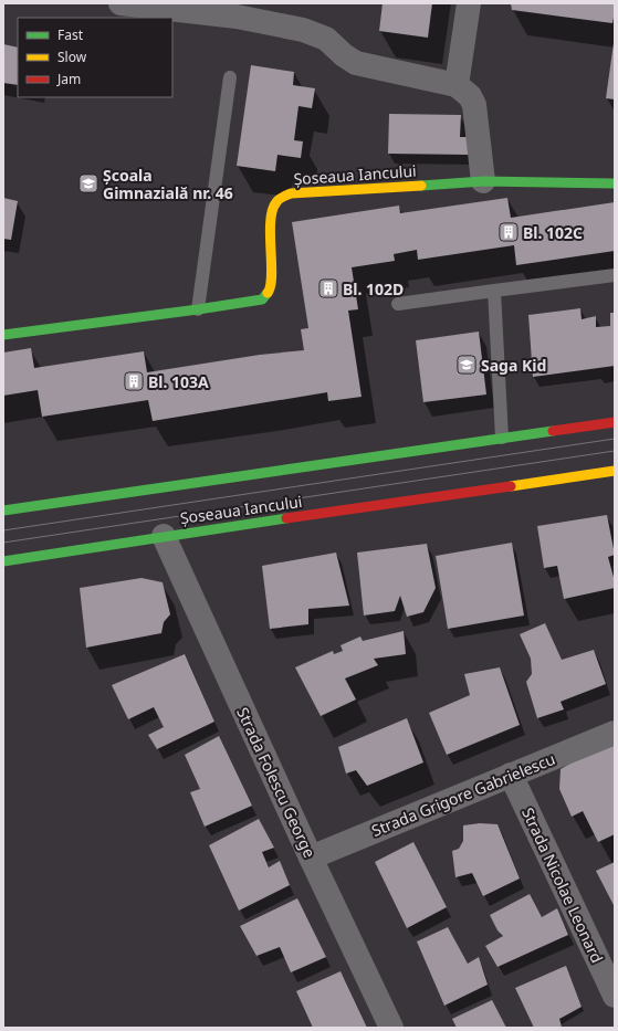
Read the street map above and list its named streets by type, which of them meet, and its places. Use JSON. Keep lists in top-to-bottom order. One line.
{"streets":{"main road":["Șoseaua Iancului"],"street":["Strada Folescu George","Strada Grigore Gabrielescu","Strada Nicolae Leonard"]},"crossings":[["Șoseaua Iancului","Strada Folescu George"],["Strada Folescu George","Strada Grigore Gabrielescu"],["Strada Grigore Gabrielescu","Strada Nicolae Leonard"]],"places":{"school or university":["Școala Gimnazială nr. 46","Saga Kid"],"building":["Bl. 102C","Bl. 102D","Bl. 103A"]},"legend":["Fast","Slow","Jam"]}
